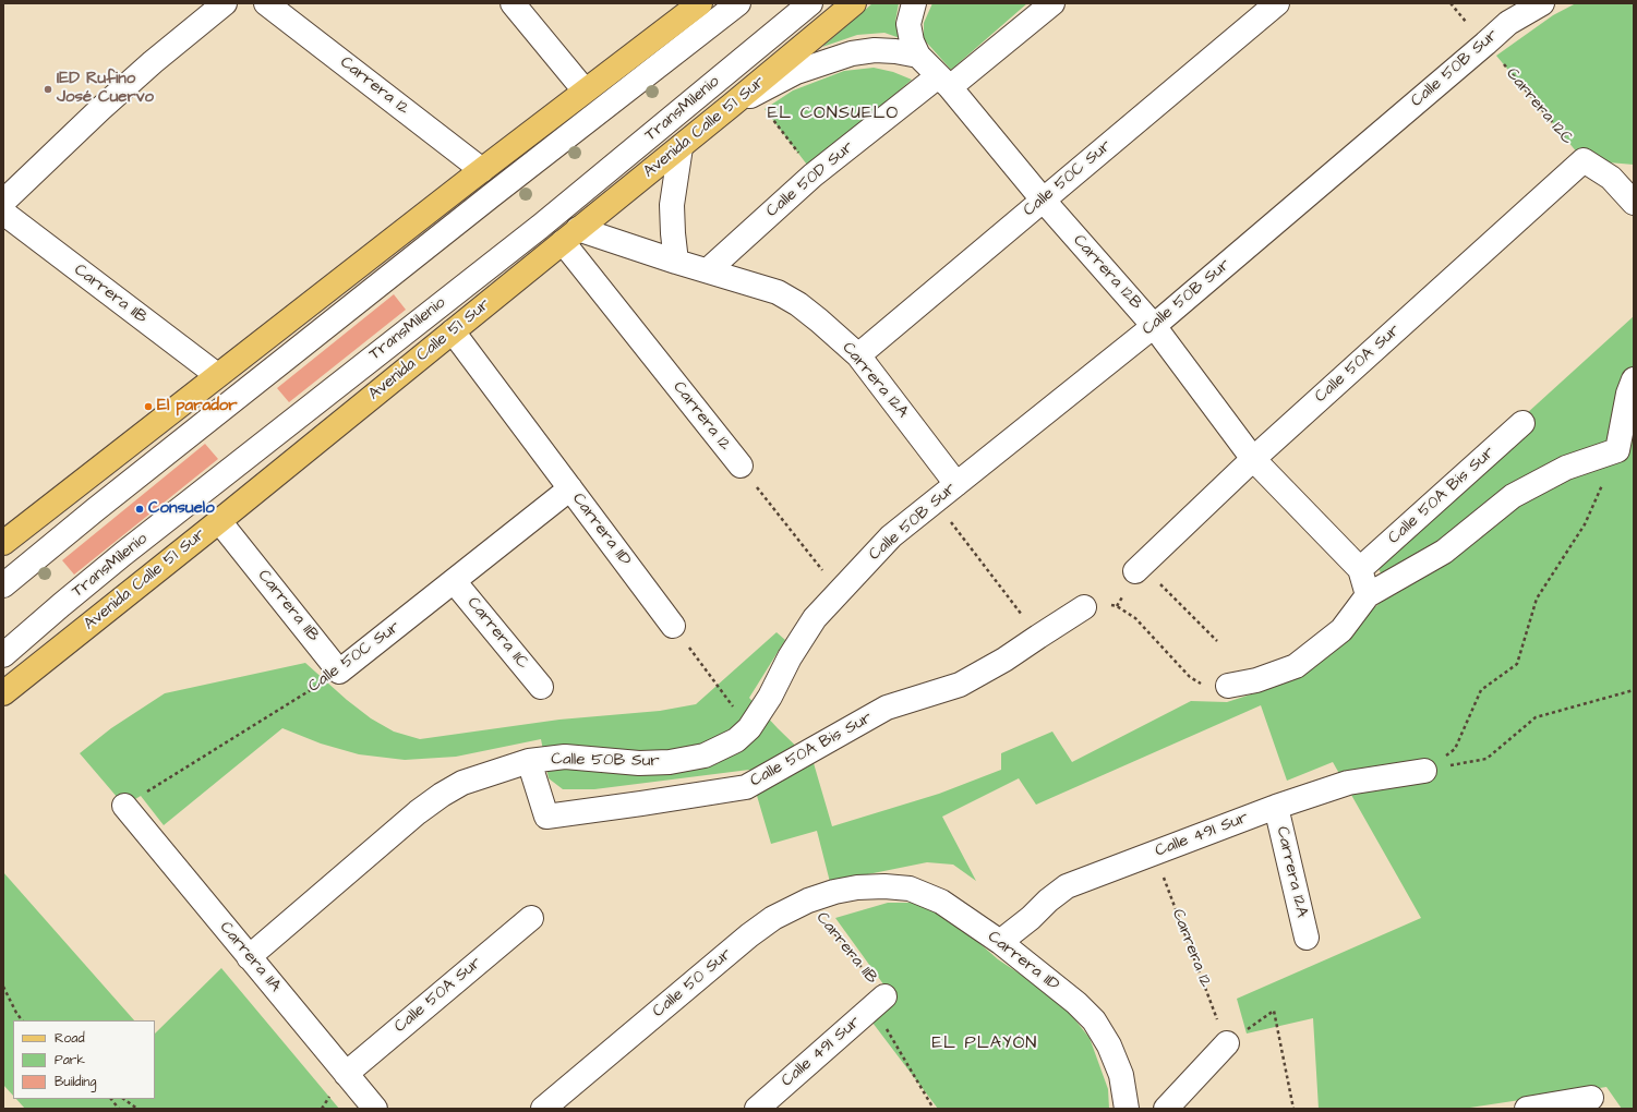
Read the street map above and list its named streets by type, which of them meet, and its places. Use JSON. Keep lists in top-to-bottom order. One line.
{"streets":{"main road":["Avenida Calle 51 Sur"],"street":["Calle 50B Sur","Carrera 12","Carrera 12C","TransMilenio","Calle 50C Sur","Calle 50D Sur","Carrera 12B","Carrera 11B","Calle 50A Sur","Carrera 12A","Calle 50A Bis Sur","Carrera 11D","Carrera 11C","Calle 49I Sur","Carrera 11A","Calle 50 Sur"]},"crossings":[["Calle 50B Sur","Carrera 12"],["Calle 50B Sur","Carrera 12C"],["Calle 50B Sur","Carrera 12B"],["Calle 50B Sur","Carrera 12A"],["Calle 50B Sur","Calle 50A Bis Sur"],["Calle 50B Sur","Carrera 11A"],["Carrera 12","Avenida Calle 51 Sur"],["Carrera 12","Carrera 12A"],["Carrera 12","Calle 49I Sur"],["Carrera 12C","Calle 50A Sur"],["Avenida Calle 51 Sur","Carrera 11B"],["Avenida Calle 51 Sur","Carrera 12A"],["Avenida Calle 51 Sur","Carrera 11D"],["Calle 50C Sur","Carrera 12B"],["Calle 50C Sur","Carrera 11B"],["Calle 50C Sur","Carrera 12A"],["Calle 50C Sur","Carrera 11D"],["Calle 50C Sur","Carrera 11C"],["Calle 50C Sur","Carrera 11A"],["Calle 50D Sur","Carrera 12B"],["Calle 50D Sur","Carrera 12A"],["Carrera 12B","Calle 50A Sur"],["Carrera 12B","Calle 50A Bis Sur"],["Carrera 11B","Calle 49I Sur"],["Carrera 11B","Calle 50 Sur"],["Calle 50A Sur","Carrera 11A"],["Carrera 12A","Calle 49I Sur"],["Carrera 11D","Calle 49I Sur"],["Carrera 11D","Calle 50 Sur"]],"districts":["EL CONSUELO","EL PLAYÓN"],"places":["IED Rufino José Cuervo","El parador","Consuelo"],"legend":["Road","Park","Building"]}
